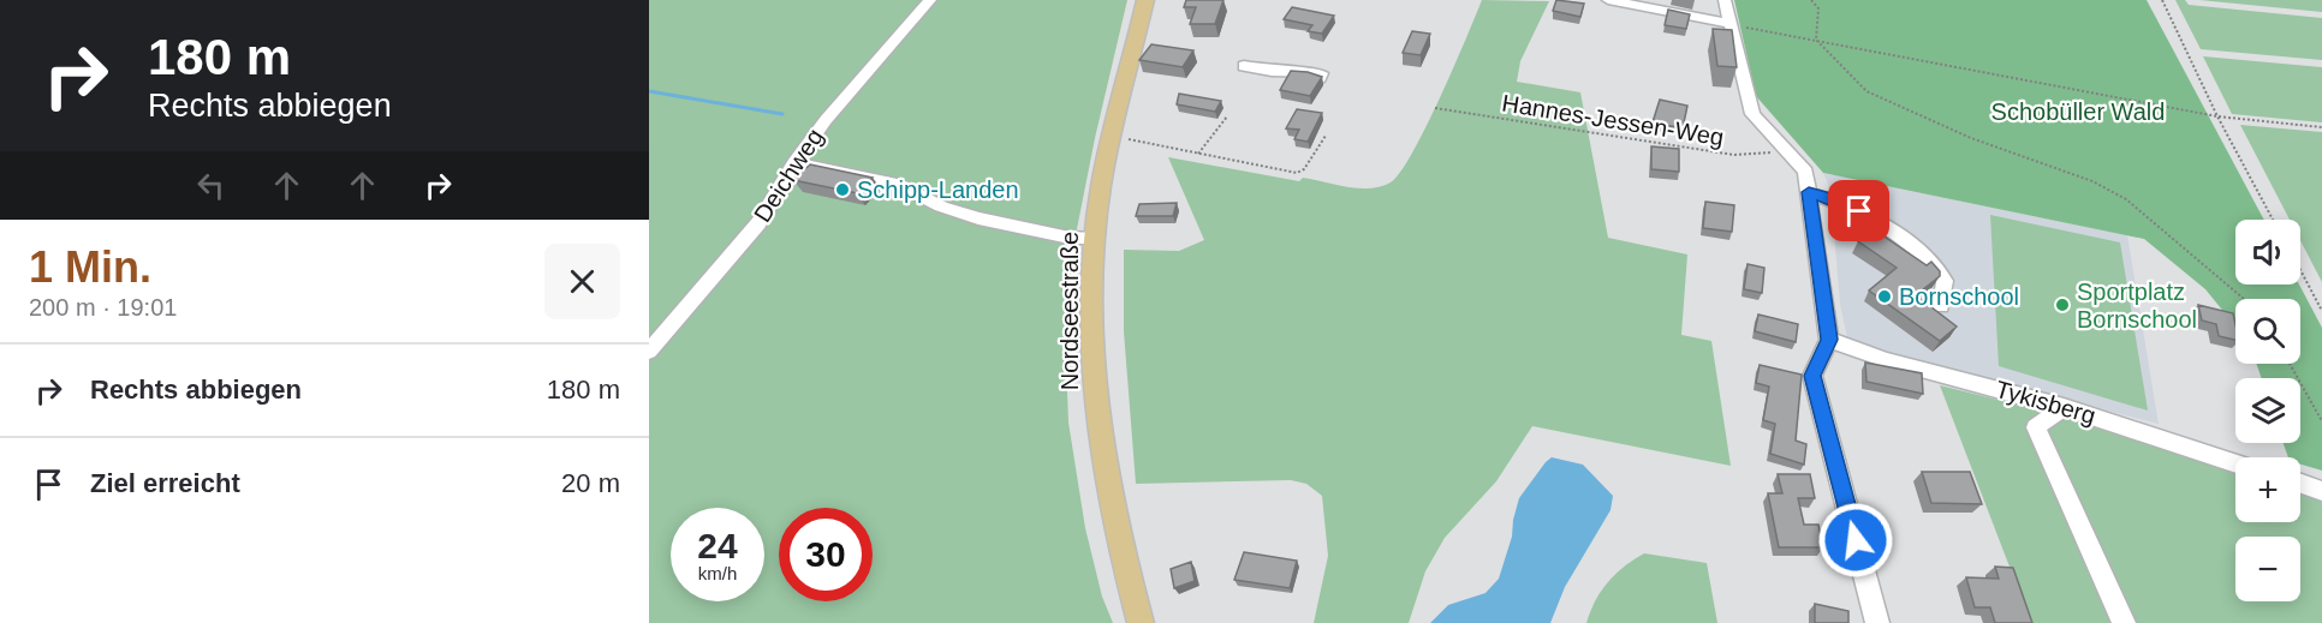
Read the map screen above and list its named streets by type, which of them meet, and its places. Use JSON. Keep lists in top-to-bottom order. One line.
{"streets":{"main road":["Nordseestraße"],"street":["Deichweg","Tykisberg"],"path":["Hannes-Jessen-Weg"]},"parks":["Schobüller Wald"],"places":["Schipp-Landen","Bornschool","Sportplatz Bornschool"],"page":{"turn":["180 m","Rechts abbiegen"],"heading":["1 Min.","200 m · 19:01"],"map_buttons":["+","−"],"list":[{"name":"Rechts abbiegen","value":"180 m"},{"name":"Ziel erreicht","value":"20 m"}],"speed":"24 km/h","limit":"30"}}
